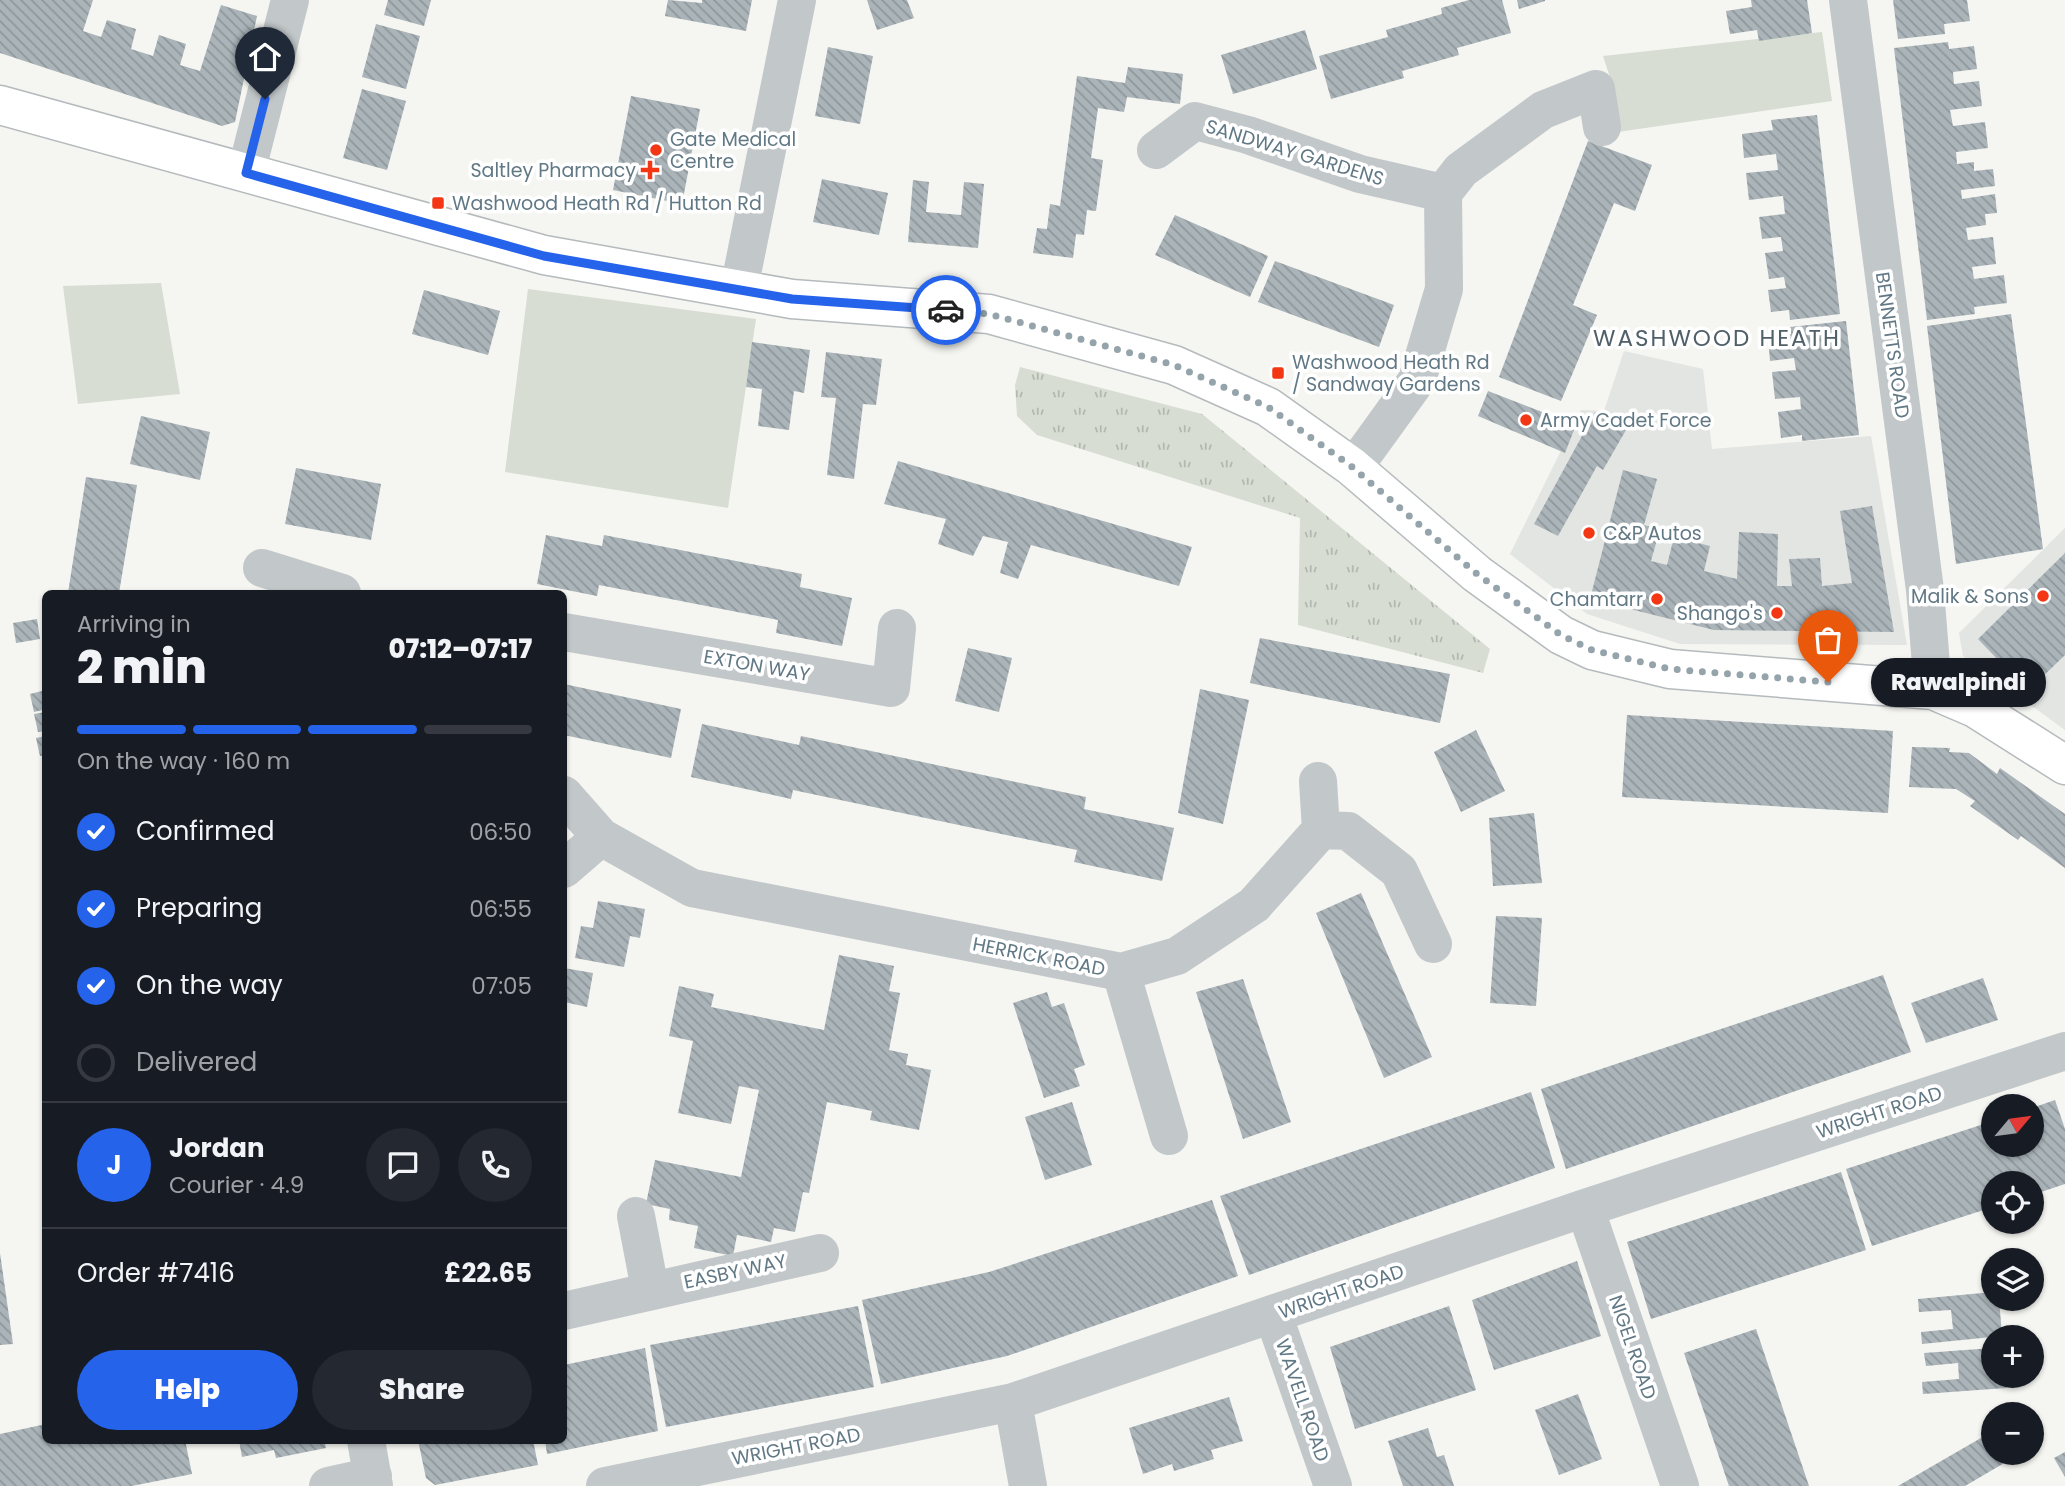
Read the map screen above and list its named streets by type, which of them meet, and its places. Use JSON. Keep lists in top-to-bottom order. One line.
{"streets":{"street":["SANDWAY GARDENS","BENNETTS ROAD","EXTON WAY","HERRICK ROAD","WRIGHT ROAD","EASBY WAY","NIGEL ROAD","WAVELL ROAD"]},"crossings":[["WRIGHT ROAD","NIGEL ROAD"],["WRIGHT ROAD","WAVELL ROAD"]],"districts":["WASHWOOD HEATH"],"places":{"other":["Gate Medical Centre","Army Cadet Force","C&P Autos","Malik & Sons","Chamtarr","Shango's","Rawalpindi"],"health":["Saltley Pharmacy"],"transit":["Washwood Heath Rd / Hutton Rd","Washwood Heath Rd / Sandway Gardens"]},"north":"top right","page":{"heading":["2 min","Arriving in","07:12–07:17"],"panel":["Jordan","Courier · 4.9","Order #7416","£22.65"],"bubble":"Rawalpindi","bar":"On the way · 160 m","list":[["Confirmed","06:50"],["Preparing","06:55"],["On the way","07:05"],"Delivered"],"map_buttons":["+","−"],"round":"J","buttons":["Help","Share"]}}
